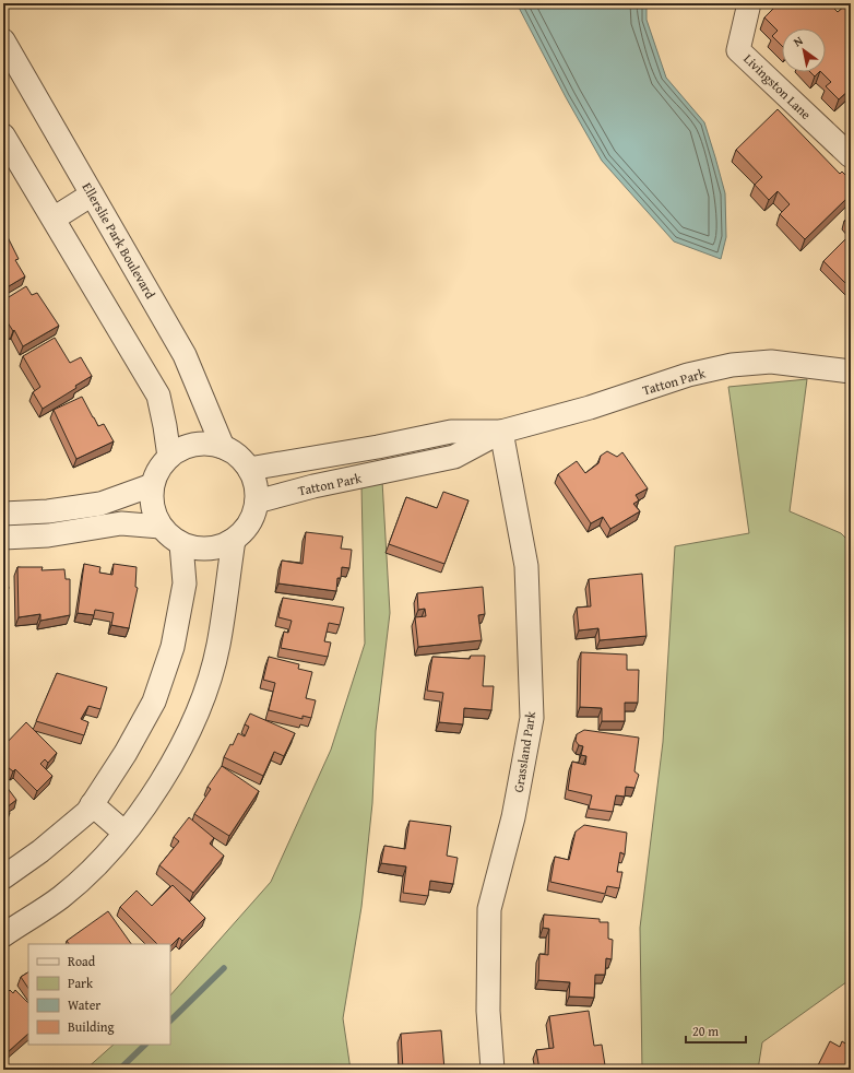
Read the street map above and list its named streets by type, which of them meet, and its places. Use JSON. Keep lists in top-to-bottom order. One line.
{"streets":{"street":["Livingston Lane","Ellerslie Park Boulevard","Tatton Park","Grassland Park"]},"crossings":[["Ellerslie Park Boulevard","Tatton Park"],["Tatton Park","Grassland Park"]],"legend":["Road","Park","Water","Building"],"scale_bar":"20 m","north":"top left"}
